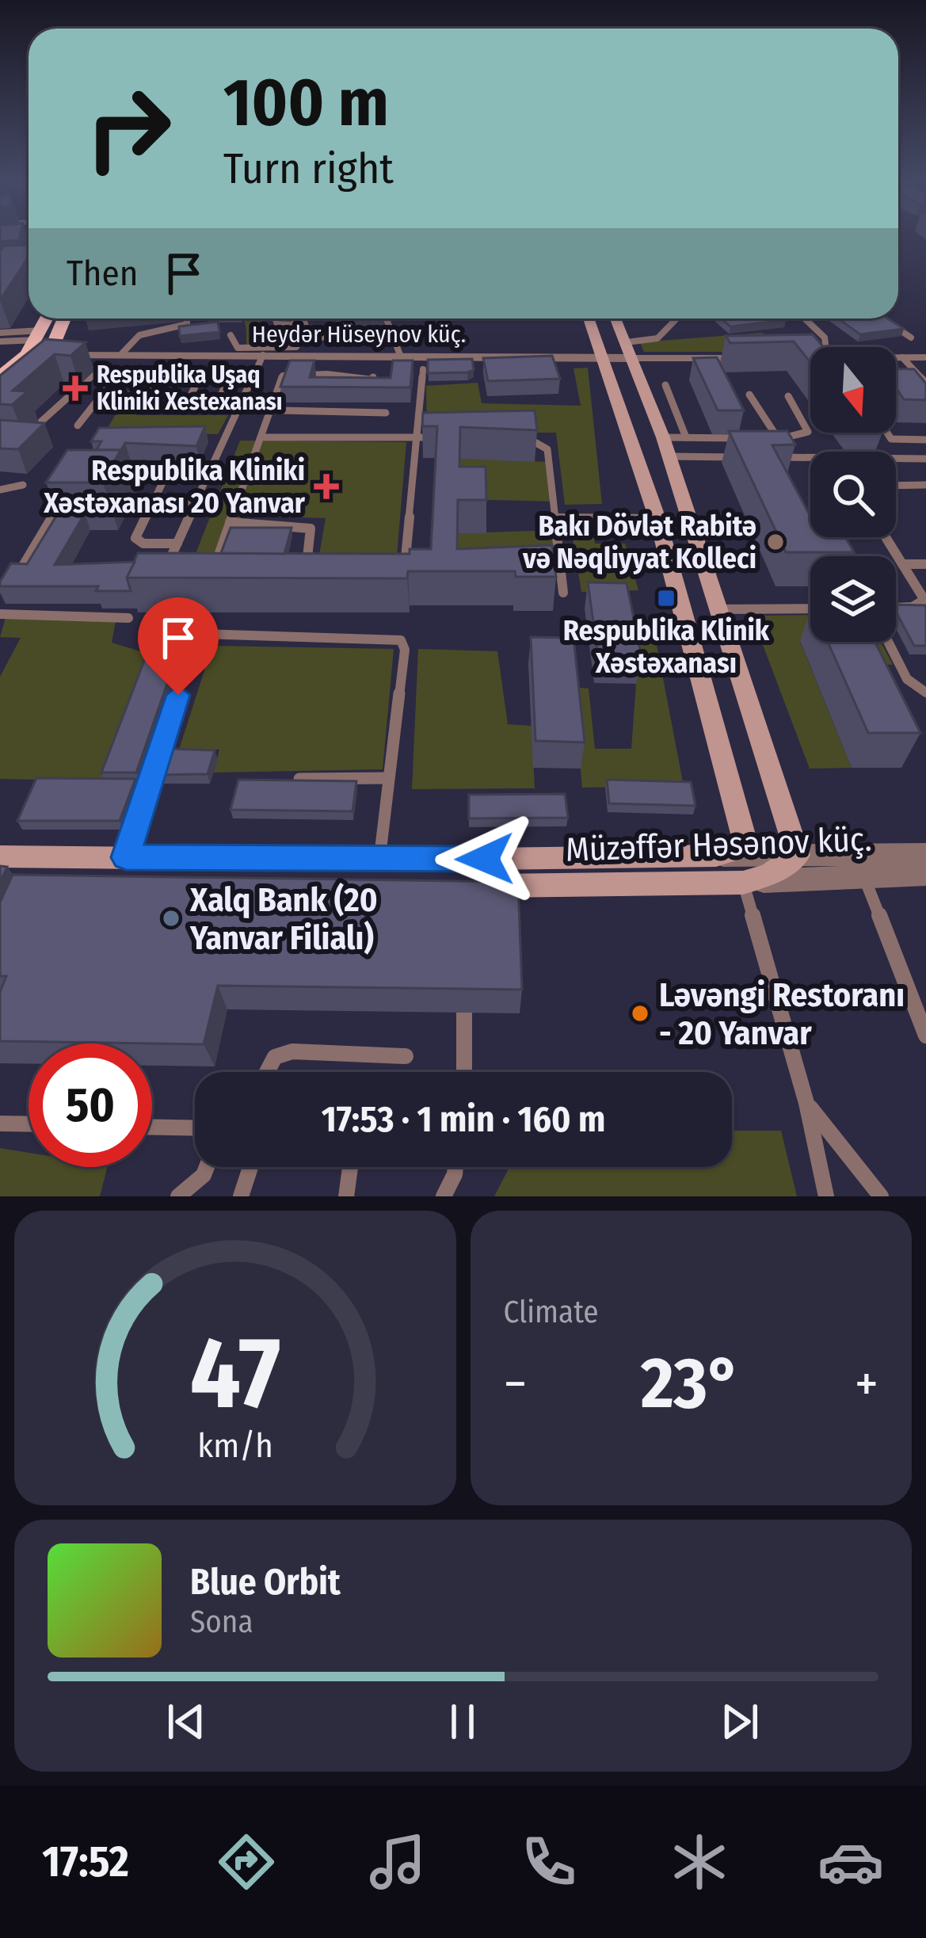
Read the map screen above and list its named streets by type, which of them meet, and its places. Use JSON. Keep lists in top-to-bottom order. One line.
{"streets":{"main road":["Müzəffər Həsənov küç."],"street":["Heydər Hüseynov küç."]},"places":{"health":["Respublika Uşaq Kliniki Xestexanası","Respublika Kliniki Xəstəxanası 20 Yanvar"],"other":["Bakı Dövlət Rabitə və Nəqliyyat Kolleci","Xalq Bank (20 Yanvar Filialı)","Ləvəngi Restoranı - 20 Yanvar"],"transit":["Respublika Klinik Xəstəxanası"]},"north":"bottom","page":{"turn":["100 m","Turn right"],"then":"Then","limit":"50","trip":"17:53 · 1 min · 160 m","tile":"Climate","heat":["−","23°","+"],"song":["Blue Orbit","Sona"],"tabs":"17:52","gauge":["47","km/h"]}}
